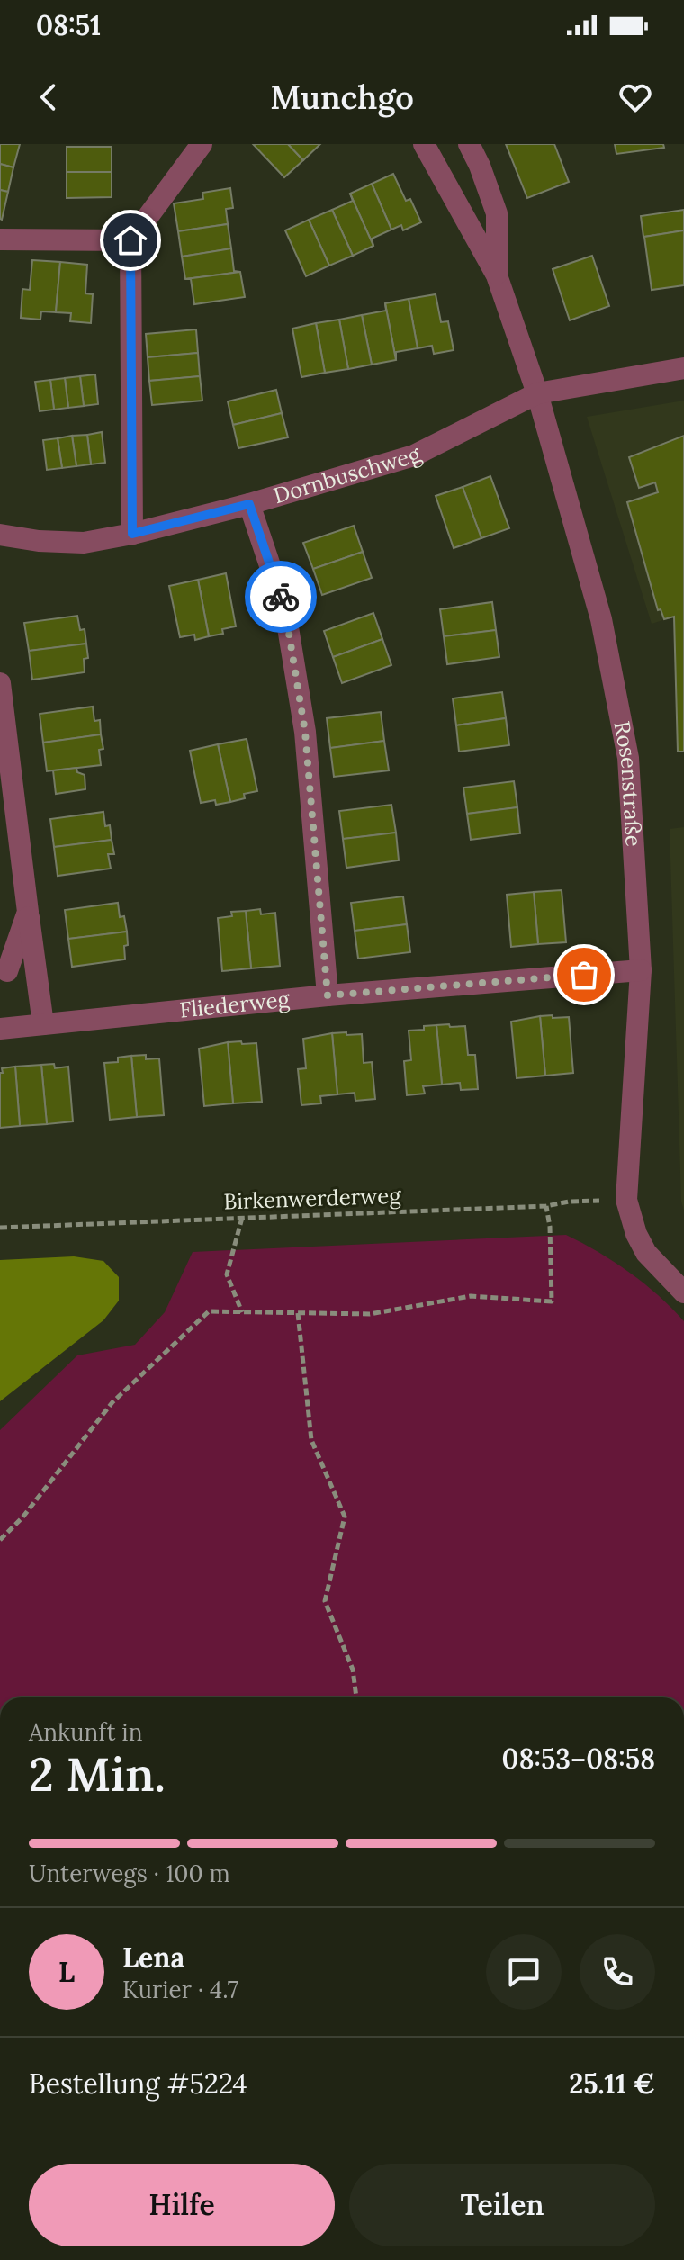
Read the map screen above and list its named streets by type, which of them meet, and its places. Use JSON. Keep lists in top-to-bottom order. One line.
{"streets":{"street":["Dornbuschweg","Rosenstraße","Fliederweg"],"path":["Birkenwerderweg"]},"crossings":[["Dornbuschweg","Rosenstraße"],["Rosenstraße","Fliederweg"],["Rosenstraße","Birkenwerderweg"]],"page":{"status":"08:51","header":"Munchgo","heading":["2 Min.","Ankunft in","08:53–08:58"],"panel":["Lena","Kurier · 4.7","Bestellung #5224","25.11 €"],"bar":"Unterwegs · 100 m","round":"L","buttons":["Hilfe","Teilen"]}}
